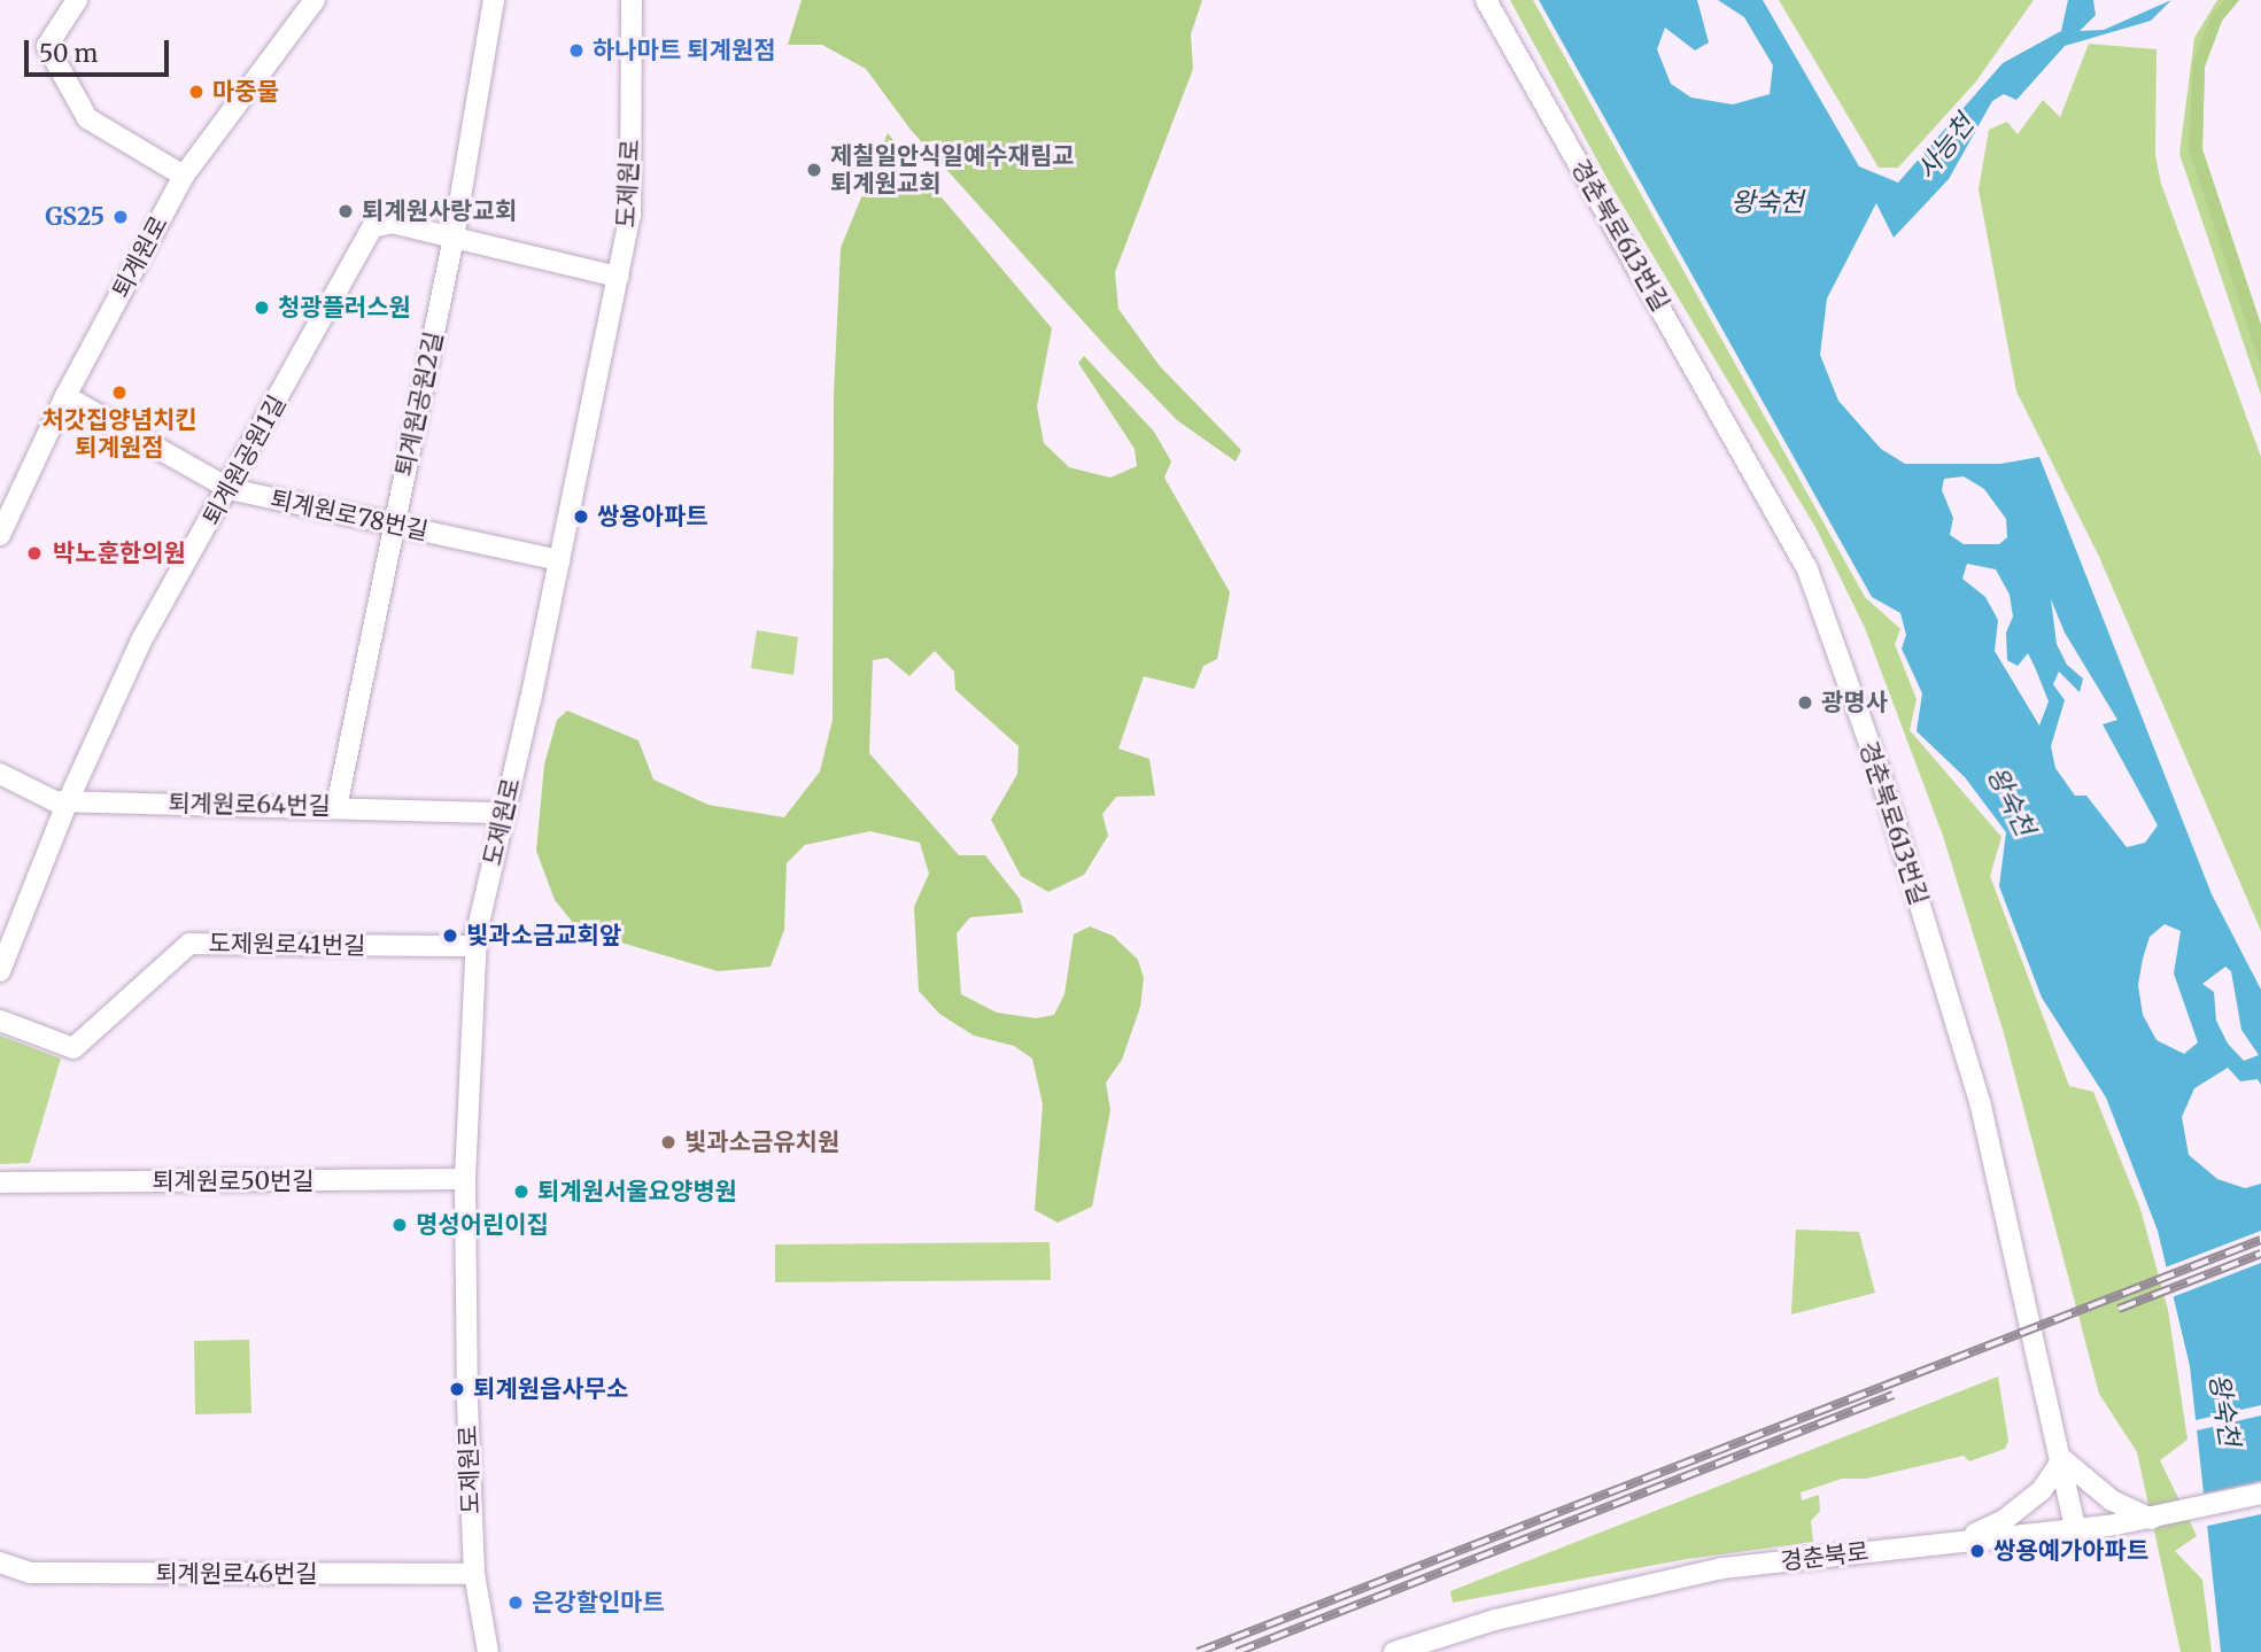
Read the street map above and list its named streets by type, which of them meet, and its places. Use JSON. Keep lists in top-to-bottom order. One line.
{"streets":{"street":["도제원로","경춘북로613번길","퇴계원로","퇴계원공원2길","퇴계원공원1길","퇴계원로78번길","퇴계원로64번길","도제원로41번길","퇴계원로50번길","경춘북로","퇴계원로46번길"]},"crossings":[["도제원로","퇴계원공원1길"],["도제원로","퇴계원로78번길"],["도제원로","퇴계원로64번길"],["도제원로","도제원로41번길"],["도제원로","퇴계원로50번길"],["도제원로","퇴계원로46번길"],["경춘북로613번길","경춘북로"],["퇴계원로","퇴계원로78번길"],["퇴계원공원2길","퇴계원공원1길"],["퇴계원공원2길","퇴계원로78번길"],["퇴계원공원2길","퇴계원로64번길"],["퇴계원공원1길","퇴계원로78번길"],["퇴계원공원1길","퇴계원로64번길"]],"water":["사능천","왕숙천"],"places":["하나마트 퇴계원점","마중물","제칠일안식일예수재림교 퇴계원교회","퇴계원사랑교회","GS25","청광플러스원","처갓집양념치킨 퇴계원점","쌍용아파트","박노훈한의원","광명사","빛과소금교회앞","빛과소금유치원","퇴계원서울요양병원","명성어린이집","퇴계원읍사무소","쌍용예가아파트","은강할인마트"],"scale_bar":"50 m"}
